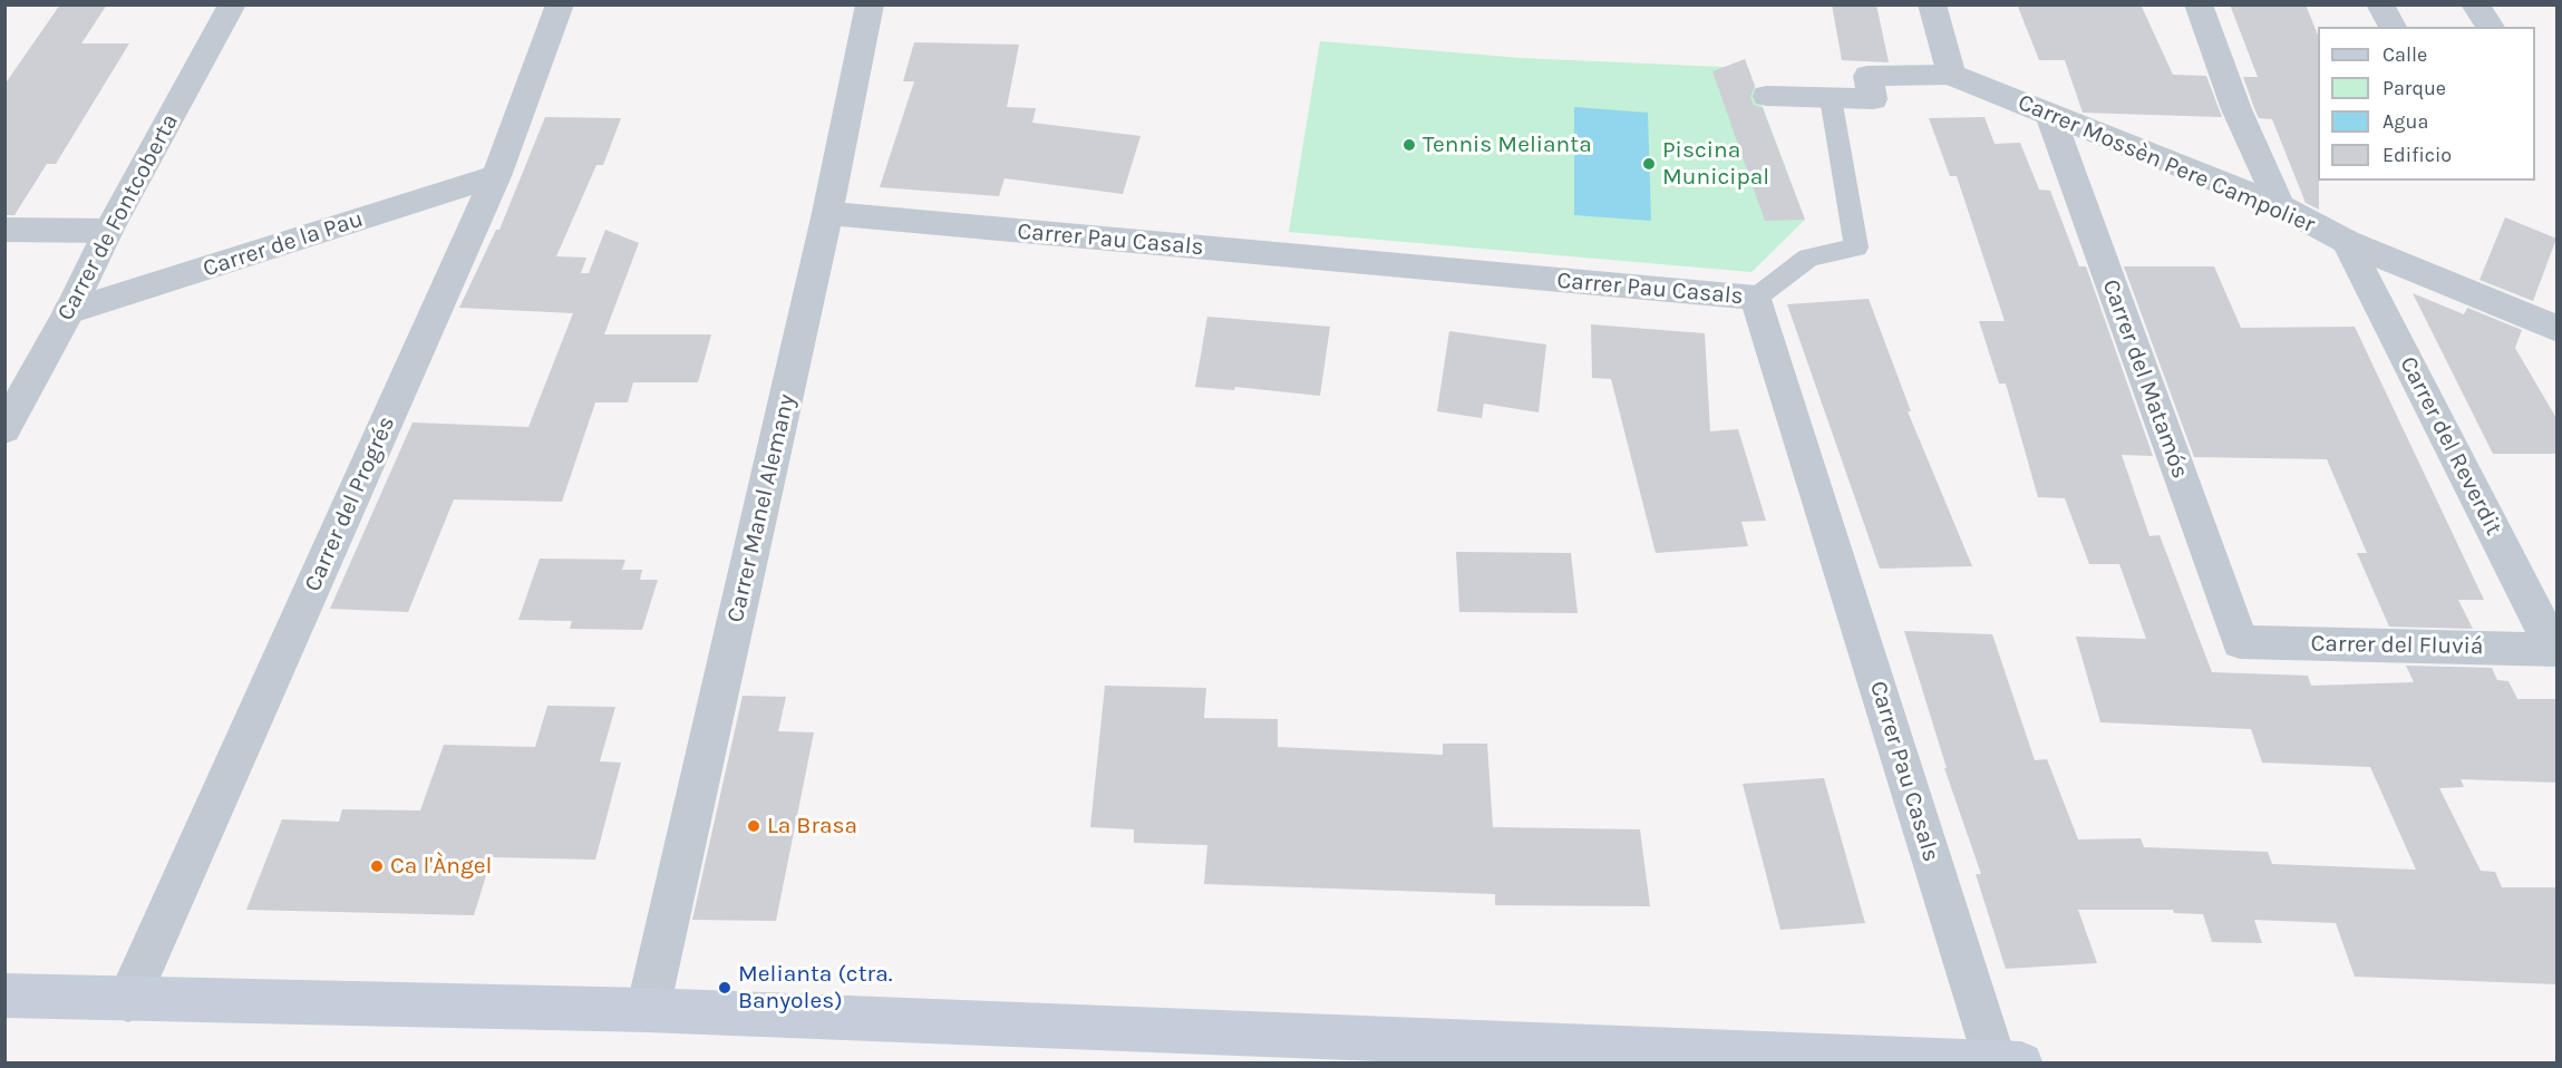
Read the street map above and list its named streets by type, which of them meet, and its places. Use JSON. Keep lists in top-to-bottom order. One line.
{"streets":{"street":["Carrer Mossèn Pere Campolier","Carrer de Fontcoberta","Carrer Pau Casals","Carrer de la Pau","Carrer del Matamós","Carrer del Reverdit","Carrer del Progrés","Carrer Manel Alemany","Carrer del Fluviá"]},"crossings":[["Carrer Mossèn Pere Campolier","Carrer del Matamós"],["Carrer Mossèn Pere Campolier","Carrer del Reverdit"],["Carrer de Fontcoberta","Carrer de la Pau"],["Carrer Pau Casals","Carrer Manel Alemany"],["Carrer de la Pau","Carrer del Progrés"],["Carrer del Matamós","Carrer del Fluviá"],["Carrer del Reverdit","Carrer del Fluviá"]],"places":["Tennis Melianta","Piscina Municipal","La Brasa","Ca l'Àngel","Melianta (ctra. Banyoles)"],"legend":["Calle","Parque","Agua","Edificio"]}
